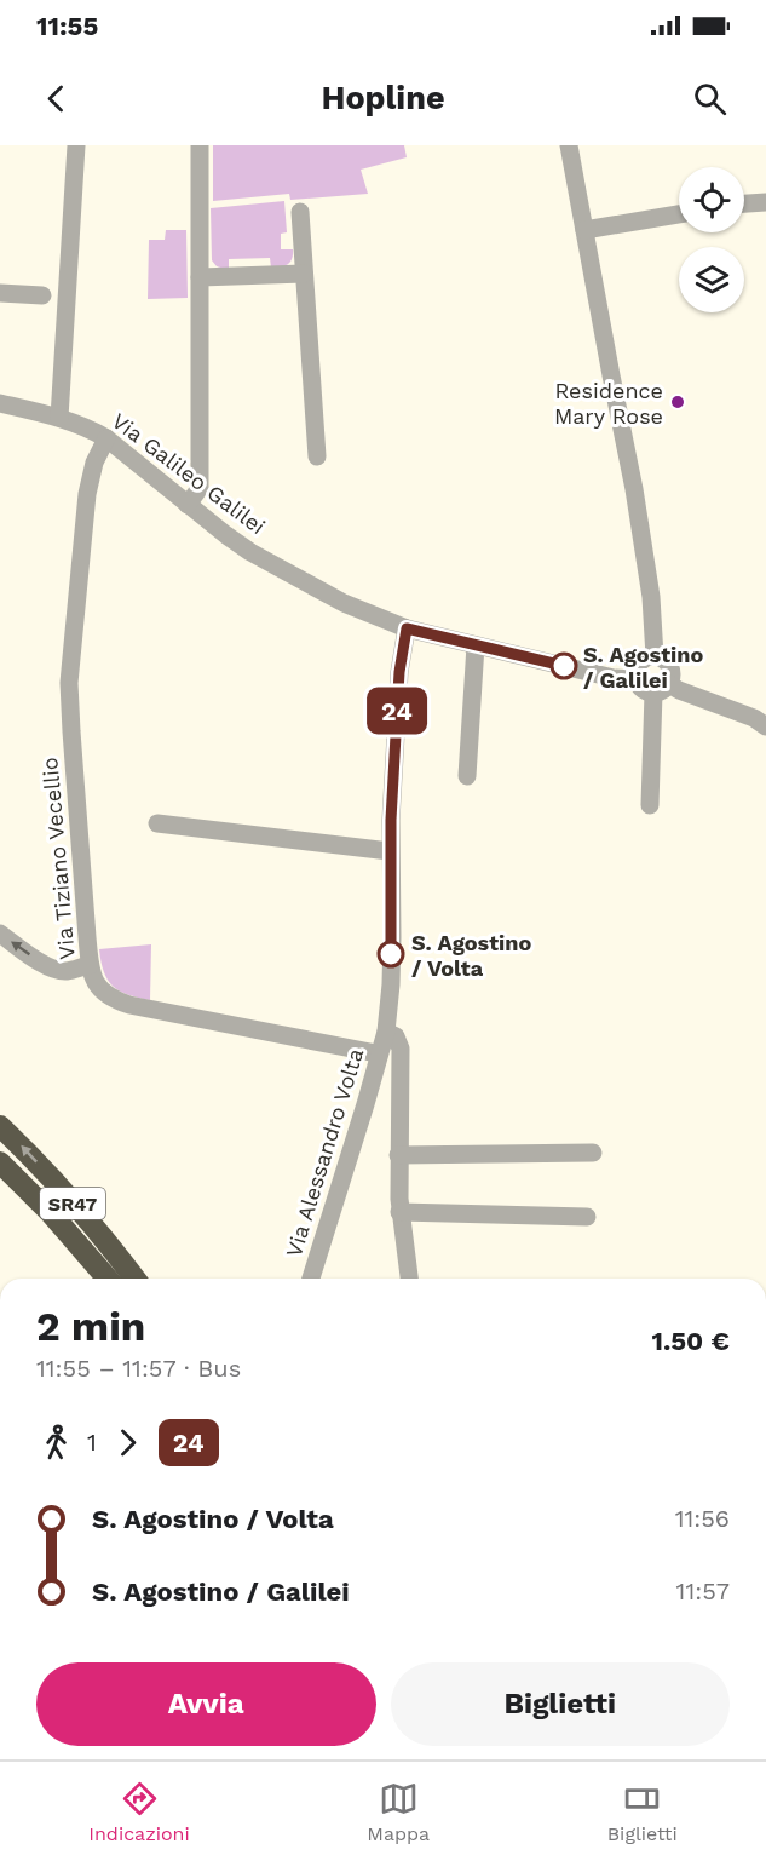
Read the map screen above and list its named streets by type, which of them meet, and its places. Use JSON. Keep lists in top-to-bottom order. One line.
{"streets":{"highway":["SR47"],"street":["Via Galileo Galilei","Via Tiziano Vecellio","Via Alessandro Volta"]},"crossings":[["Via Galileo Galilei","Via Tiziano Vecellio"],["Via Galileo Galilei","Via Alessandro Volta"],["Via Tiziano Vecellio","Via Alessandro Volta"]],"places":["Residence Mary Rose","S. Agostino / Galilei","S. Agostino / Volta"],"lines":["bus line 24"],"page":{"status":"11:55","header":"Hopline","on_map":"24","heading":["2 min","11:55 – 11:57 · Bus","1.50 €"],"legs":["1","24"],"list":[{"name":"S. Agostino / Volta","value":"11:56"},{"name":"S. Agostino / Galilei","value":"11:57"}],"buttons":["Avvia","Biglietti"],"tabs":["Indicazioni","Mappa","Biglietti"]}}
